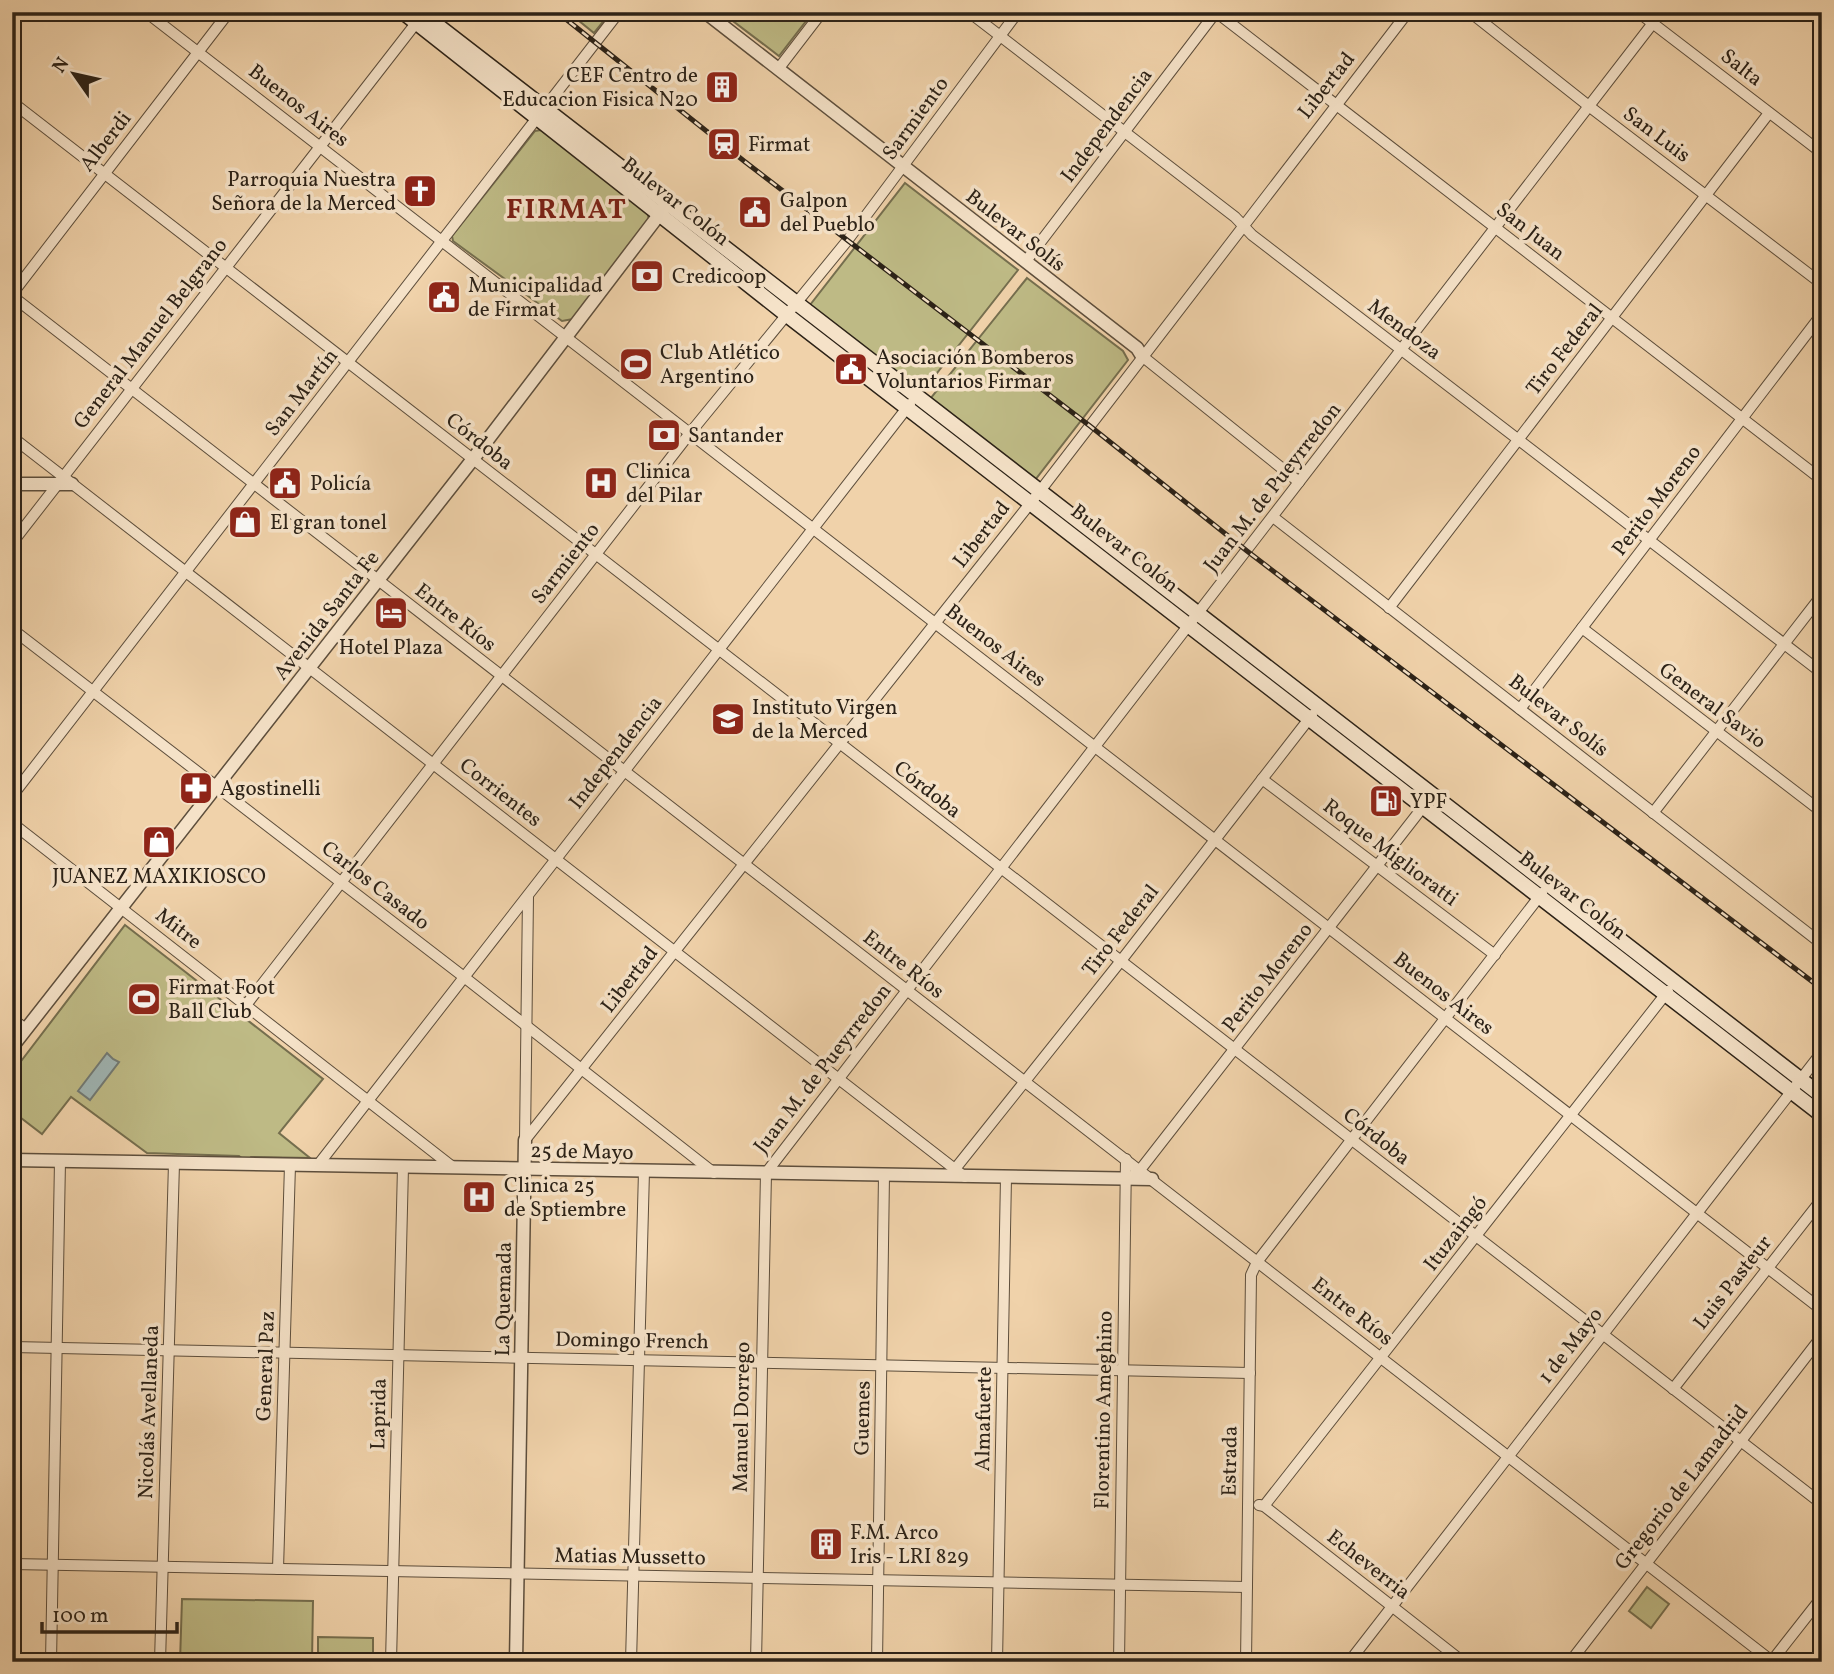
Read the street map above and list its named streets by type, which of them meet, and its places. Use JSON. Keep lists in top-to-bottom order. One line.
{"streets":{"main road":["Bulevar Colón"],"street":["Salta","Libertad","Buenos Aires","Sarmiento","Independencia","San Luis","Alberdi","Bulevar Solís","San Juan","Mendoza","General Manuel Belgrano","Tiro Federal","San Martín","Córdoba","Juan M. de Pueyrredon","Perito Moreno","Avenida Santa Fe","Entre Ríos","General Savio","Corrientes","Roque Miglioratti","Carlos Casado","Mitre","25 de Mayo","Ituzaingó","Luis Pasteur","La Quemada","Domingo French","1 de Mayo","General Paz","Florentino Ameghino","Nicolás Avellaneda","Laprida","Manuel Dorrego","Guemes","Almafuerte","Estrada","Gregorio de Lamadrid","Matias Mussetto","Echeverria"]},"crossings":[["Salta","Tiro Federal"],["Salta","Juan M. de Pueyrredon"],["Libertad","Buenos Aires"],["Libertad","Bulevar Colón"],["Libertad","Bulevar Solís"],["Libertad","San Juan"],["Libertad","Mendoza"],["Libertad","Córdoba"],["Libertad","Entre Ríos"],["Libertad","Corrientes"],["Libertad","Carlos Casado"],["Libertad","La Quemada"],["Buenos Aires","Sarmiento"],["Buenos Aires","Independencia"],["Buenos Aires","Alberdi"],["Buenos Aires","General Manuel Belgrano"],["Buenos Aires","Tiro Federal"],["Buenos Aires","San Martín"],["Buenos Aires","Juan M. de Pueyrredon"],["Buenos Aires","Perito Moreno"],["Buenos Aires","Avenida Santa Fe"],["Buenos Aires","Ituzaingó"],["Buenos Aires","Luis Pasteur"],["Buenos Aires","1 de Mayo"],["Sarmiento","Bulevar Colón"],["Sarmiento","Bulevar Solís"],["Sarmiento","Mendoza"],["Sarmiento","Córdoba"],["Sarmiento","Entre Ríos"],["Sarmiento","Corrientes"],["Sarmiento","Carlos Casado"],["Sarmiento","Mitre"],["Independencia","Bulevar Colón"],["Independencia","Bulevar Solís"],["Independencia","San Juan"],["Independencia","Mendoza"],["Independencia","Córdoba"],["Independencia","Entre Ríos"],["Independencia","Corrientes"],["Independencia","Carlos Casado"],["Independencia","Mitre"],["Independencia","25 de Mayo"],["Independencia","La Quemada"],["San Luis","Tiro Federal"],["San Luis","Juan M. de Pueyrredon"],["Alberdi","Córdoba"],["Alberdi","Entre Ríos"],["Bulevar Colón","General Manuel Belgrano"],["Bulevar Colón","Tiro Federal"],["Bulevar Colón","San Martín"],["Bulevar Colón","Juan M. de Pueyrredon"],["Bulevar Colón","Perito Moreno"],["Bulevar Colón","Avenida Santa Fe"],["Bulevar Colón","Ituzaingó"],["Bulevar Colón","1 de Mayo"],["Bulevar Solís","Tiro Federal"],["Bulevar Solís","Juan M. de Pueyrredon"],["Bulevar Solís","Perito Moreno"],["San Juan","Tiro Federal"],["San Juan","Juan M. de Pueyrredon"],["San Juan","Perito Moreno"],["Mendoza","Tiro Federal"],["Mendoza","Juan M. de Pueyrredon"],["Mendoza","Perito Moreno"],["General Manuel Belgrano","Córdoba"],["General Manuel Belgrano","Entre Ríos"],["General Manuel Belgrano","Corrientes"],["Tiro Federal","Córdoba"],["Tiro Federal","Entre Ríos"],["Tiro Federal","Corrientes"],["Tiro Federal","Roque Miglioratti"],["Tiro Federal","25 de Mayo"],["San Martín","Córdoba"],["San Martín","Entre Ríos"],["San Martín","Corrientes"],["San Martín","Carlos Casado"],["Córdoba","Juan M. de Pueyrredon"],["Córdoba","Perito Moreno"],["Córdoba","Avenida Santa Fe"],["Córdoba","Ituzaingó"],["Córdoba","Luis Pasteur"],["Córdoba","1 de Mayo"],["Córdoba","Gregorio de Lamadrid"],["Juan M. de Pueyrredon","Entre Ríos"],["Juan M. de Pueyrredon","Corrientes"],["Juan M. de Pueyrredon","25 de Mayo"],["Juan M. de Pueyrredon","Manuel Dorrego"],["Perito Moreno","Entre Ríos"],["Perito Moreno","General Savio"],["Perito Moreno","Roque Miglioratti"],["Perito Moreno","25 de Mayo"],["Perito Moreno","Florentino Ameghino"],["Avenida Santa Fe","Entre Ríos"],["Avenida Santa Fe","Corrientes"],["Avenida Santa Fe","Carlos Casado"],["Avenida Santa Fe","Mitre"],["Entre Ríos","25 de Mayo"],["Entre Ríos","Ituzaingó"],["Entre Ríos","1 de Mayo"],["Entre Ríos","Florentino Ameghino"],["Entre Ríos","Estrada"],["Entre Ríos","Gregorio de Lamadrid"],["Corrientes","25 de Mayo"],["Carlos Casado","25 de Mayo"],["Carlos Casado","La Quemada"],["Mitre","25 de Mayo"],["25 de Mayo","La Quemada"],["25 de Mayo","General Paz"],["25 de Mayo","Florentino Ameghino"],["25 de Mayo","Nicolás Avellaneda"],["25 de Mayo","Laprida"],["25 de Mayo","Manuel Dorrego"],["25 de Mayo","Guemes"],["25 de Mayo","Almafuerte"],["Ituzaingó","Echeverria"],["La Quemada","Domingo French"],["La Quemada","Matias Mussetto"],["Domingo French","General Paz"],["Domingo French","Florentino Ameghino"],["Domingo French","Nicolás Avellaneda"],["Domingo French","Laprida"],["Domingo French","Manuel Dorrego"],["Domingo French","Guemes"],["Domingo French","Almafuerte"],["Domingo French","Estrada"],["1 de Mayo","Echeverria"],["General Paz","Matias Mussetto"],["Florentino Ameghino","Matias Mussetto"],["Nicolás Avellaneda","Matias Mussetto"],["Laprida","Matias Mussetto"],["Manuel Dorrego","Matias Mussetto"],["Guemes","Matias Mussetto"],["Almafuerte","Matias Mussetto"],["Estrada","Matias Mussetto"]],"districts":["FIRMAT"],"places":{"building":["CEF Centro de Educacion Fisica N20","F.M. Arco Iris - LRI 829"],"station":["Firmat"],"church":["Parroquia Nuestra Señora de la Merced"],"public building":["Galpon del Pueblo","Municipalidad de Firmat","Asociación Bomberos Voluntarios Firmar","Policía"],"bank":["Credicoop","Santander"],"sports":["Club Atlético Argentino","Firmat Foot Ball Club"],"hospital":["Clinica del Pilar","Clinica 25 de Sptiembre"],"shop":["El gran tonel","JUANEZ MAXIKIOSCO"],"hotel":["Hotel Plaza"],"school or university":["Instituto Virgen de la Merced"],"pharmacy":["Agostinelli"],"fuel station":["YPF"]},"scale_bar":"100 m","north":"top left"}
